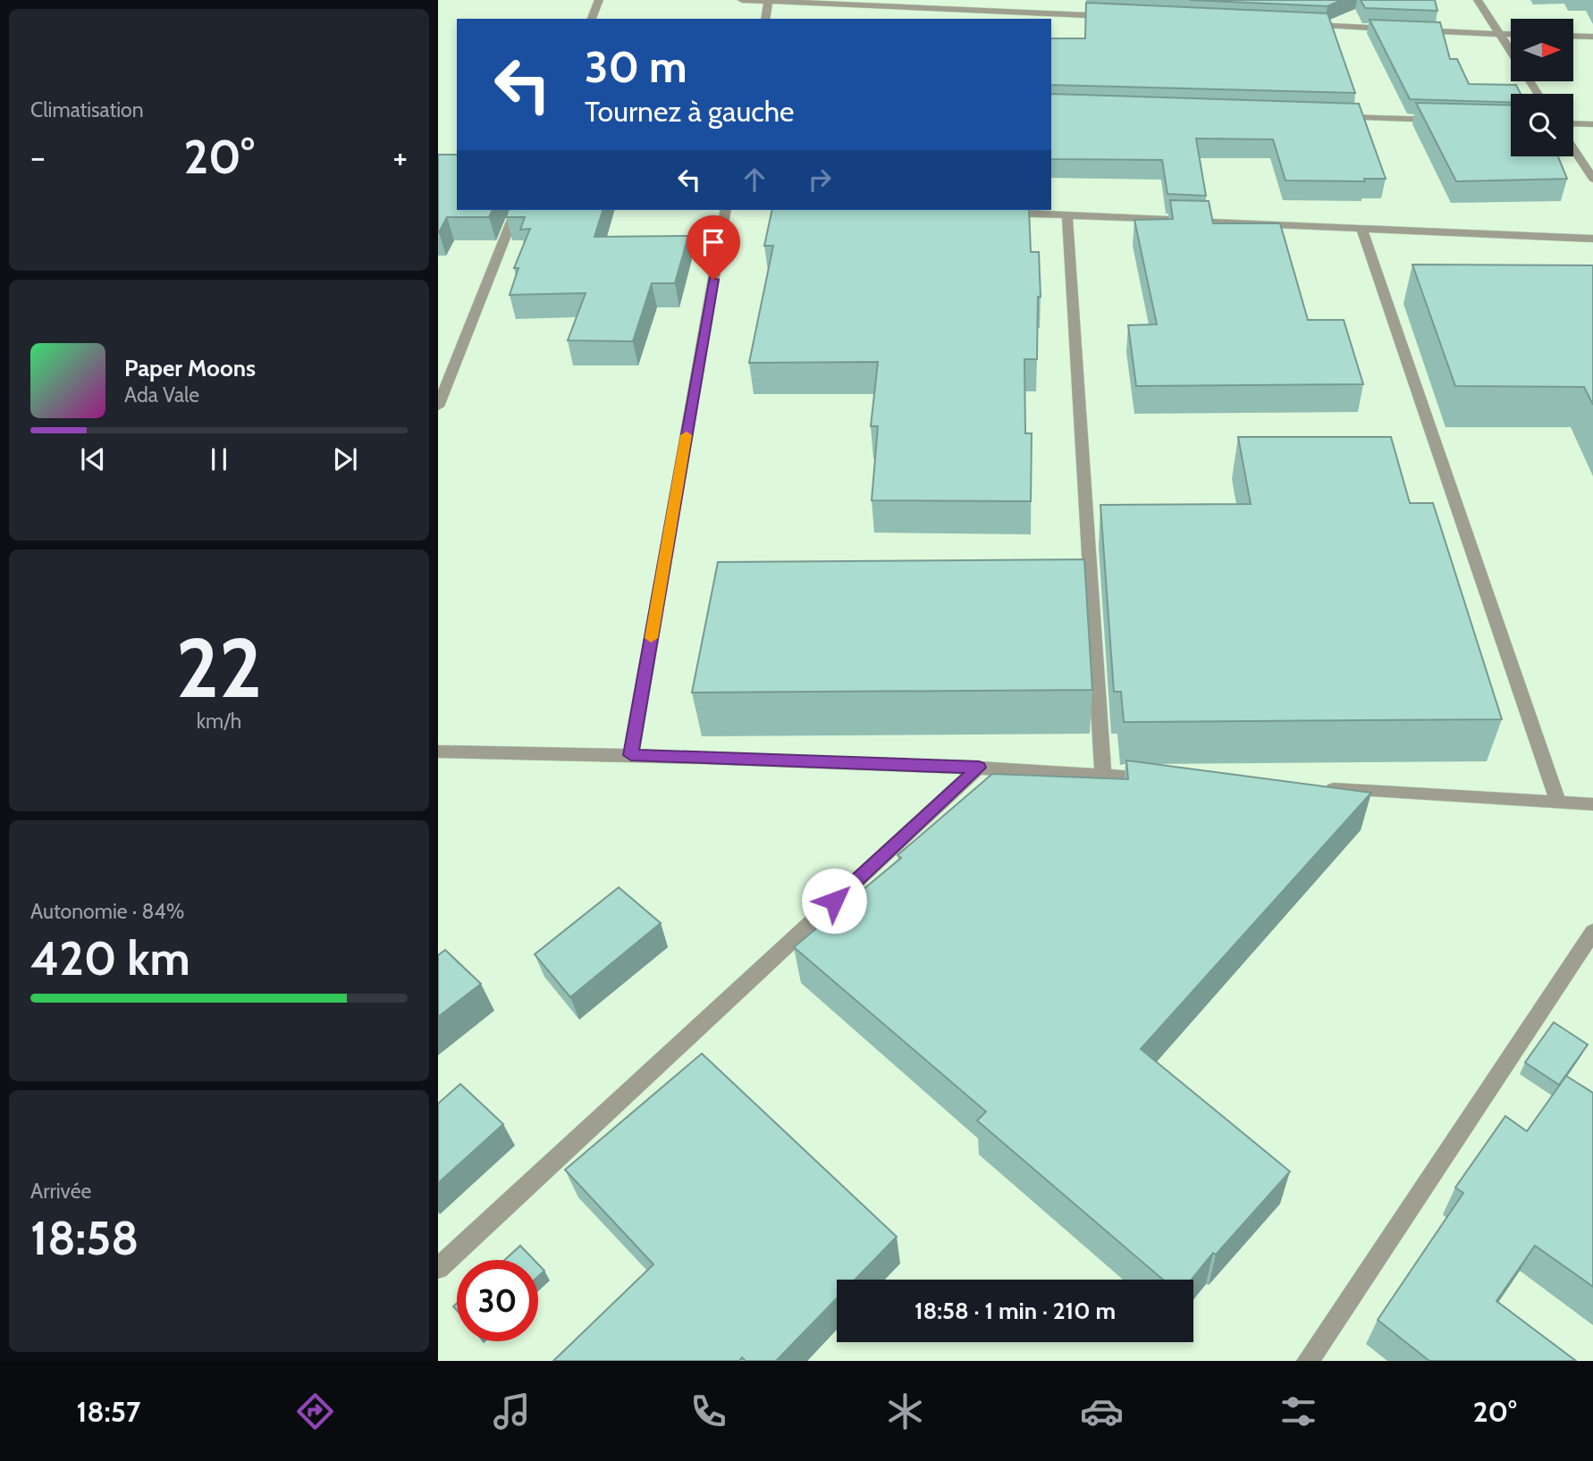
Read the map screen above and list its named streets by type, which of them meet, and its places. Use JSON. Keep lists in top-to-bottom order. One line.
{"north":"right","page":{"tile":["Climatisation",["22","km/h"],["Autonomie · 84%","420 km"],["Arrivée","18:58"]],"turn":["30 m","Tournez à gauche"],"heat":["−","20°","+"],"song":["Paper Moons","Ada Vale"],"limit":"30","trip":"18:58 · 1 min · 210 m","tabs":["18:57","20°"]}}
